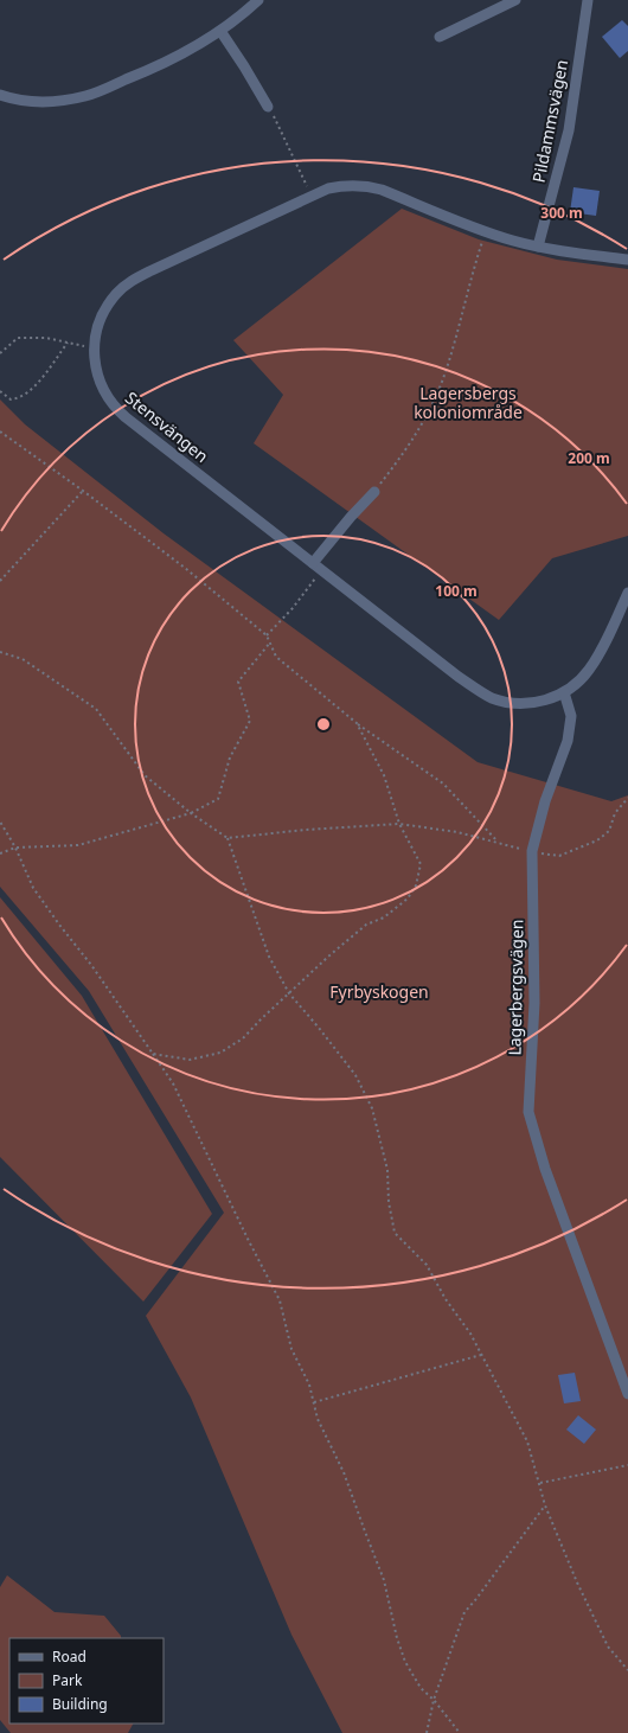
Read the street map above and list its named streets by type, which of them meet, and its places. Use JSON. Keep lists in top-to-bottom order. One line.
{"streets":{"street":["Pildammsvägen","Stensvängen","Lagerbergsvägen"]},"crossings":[["Pildammsvägen","Stensvängen"],["Stensvängen","Lagerbergsvägen"]],"parks":["Lagersbergs koloniområde","Fyrbyskogen"],"legend":["Road","Park","Building"],"rings":["300 m","200 m","100 m"]}
